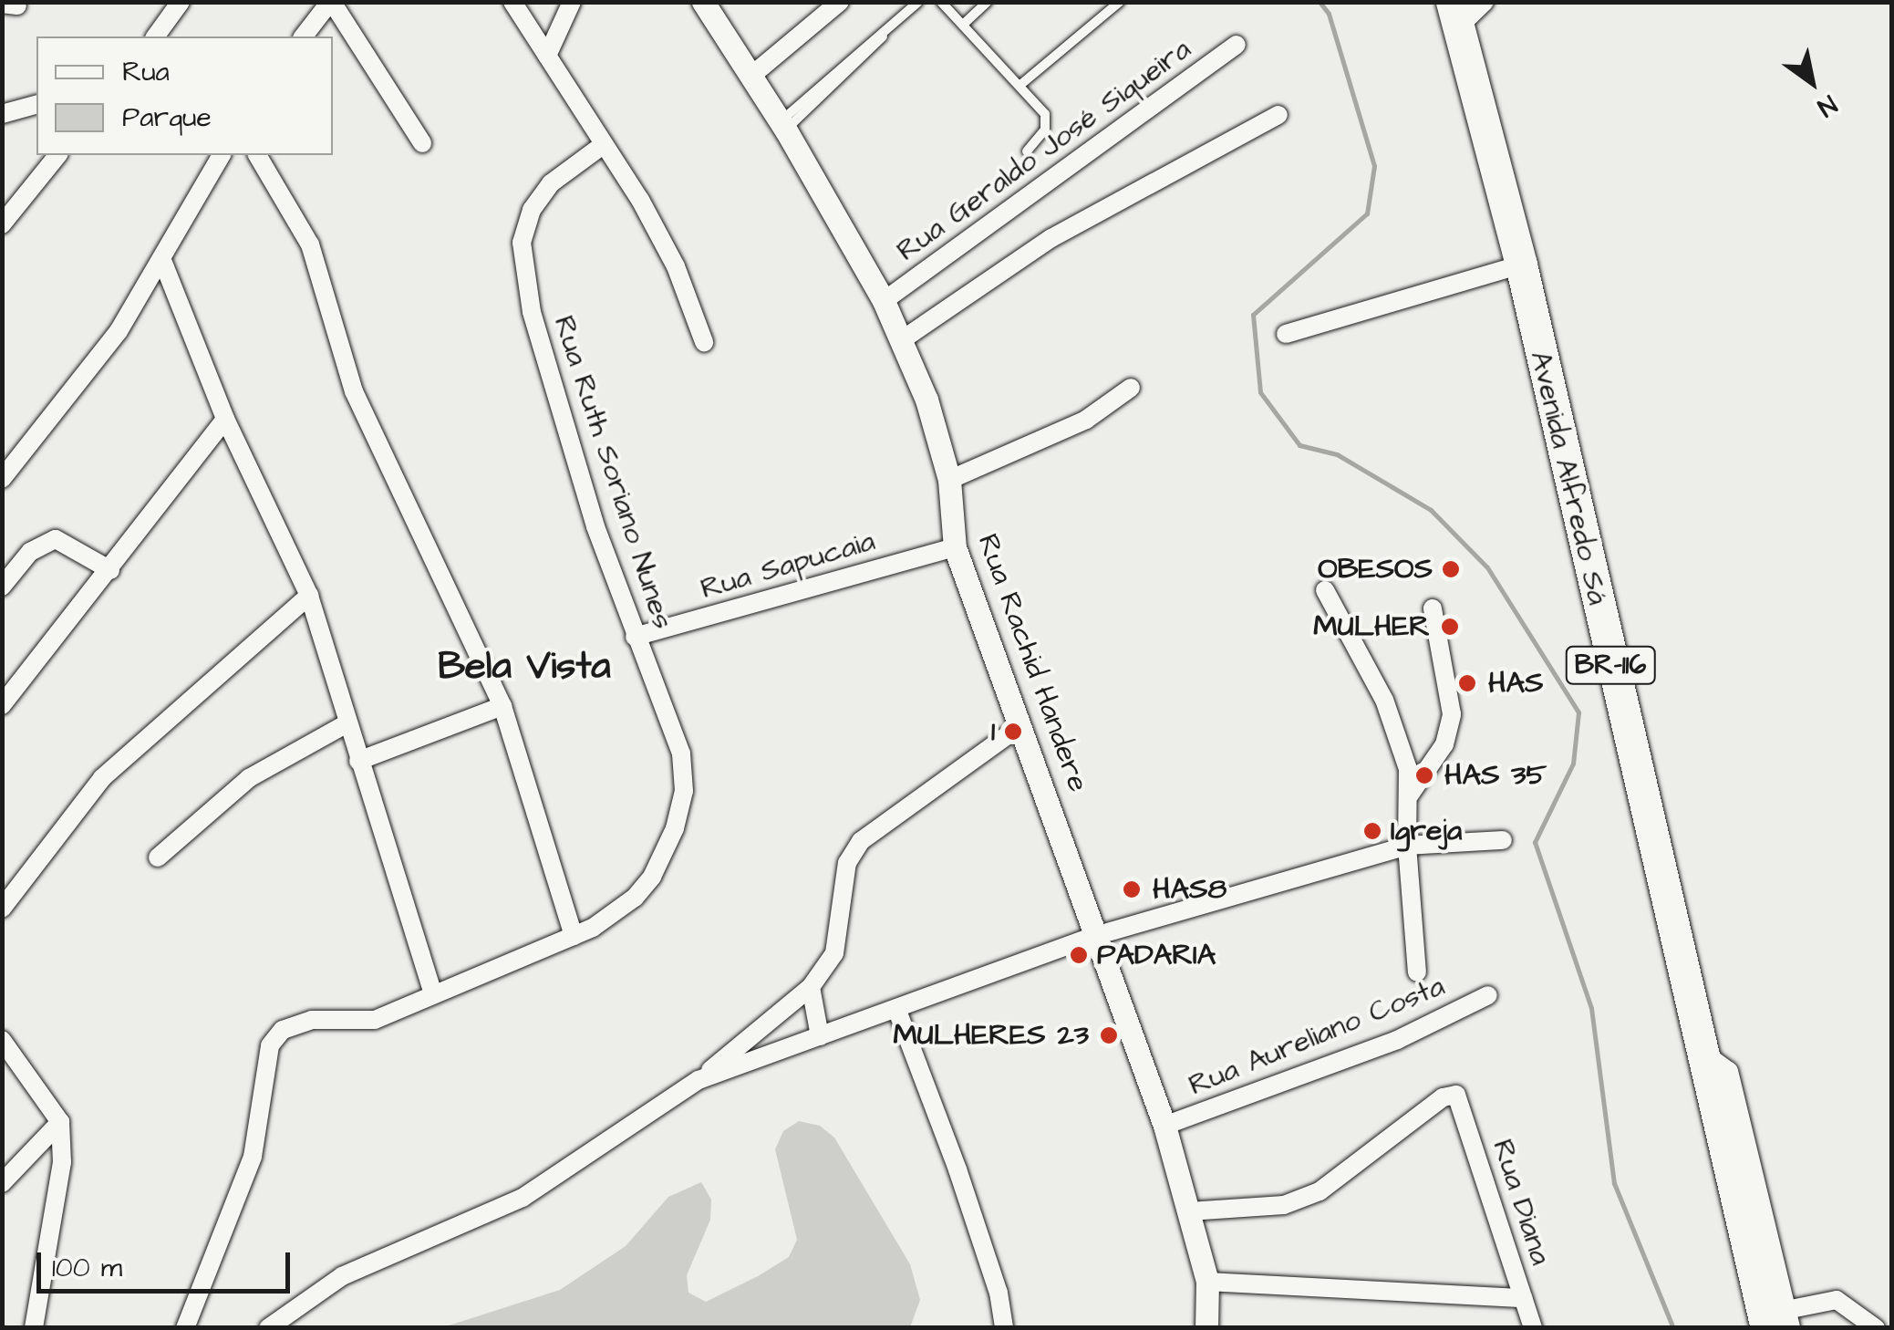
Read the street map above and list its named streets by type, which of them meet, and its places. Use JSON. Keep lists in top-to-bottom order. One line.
{"streets":{"highway":["Avenida Alfredo Sá","BR-116"],"street":["Rua Geraldo José Siqueira","Rua Ruth Soriano Nunes","Rua Sapucaia","Rua Rachid Handere","Rua Aureliano Costa","Rua Diana"]},"crossings":[["Rua Geraldo José Siqueira","Rua Rachid Handere"],["Rua Ruth Soriano Nunes","Rua Sapucaia"],["Rua Sapucaia","Rua Rachid Handere"],["Rua Rachid Handere","Rua Aureliano Costa"],["Rua Rachid Handere","Rua Diana"]],"districts":["Bela Vista"],"places":["OBESOS","MULHER","HAS","1","HAS 35","Igreja","HAS8","PADARIA","MULHERES 23"],"legend":["Rua","Parque"],"scale_bar":"100 m","north":"bottom right"}
